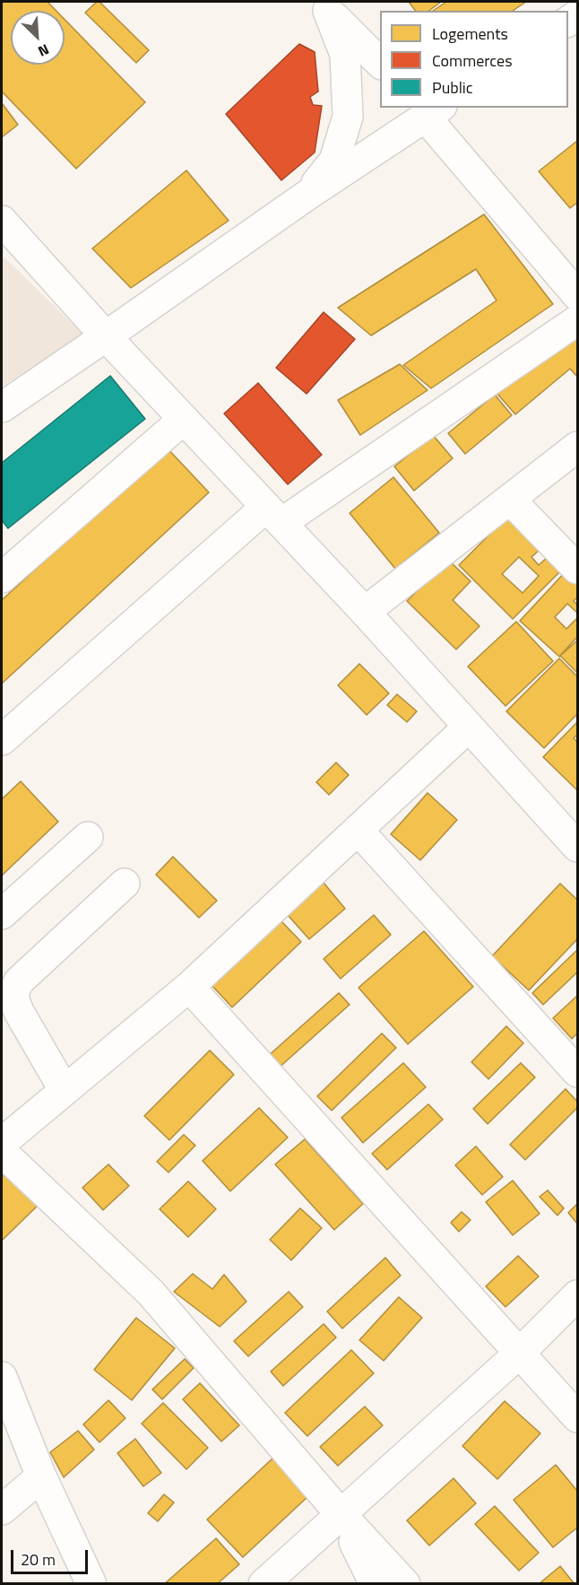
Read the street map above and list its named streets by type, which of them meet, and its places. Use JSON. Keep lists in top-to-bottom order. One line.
{"legend":["Logements","Commerces","Public"],"scale_bar":"20 m","north":"bottom right"}
